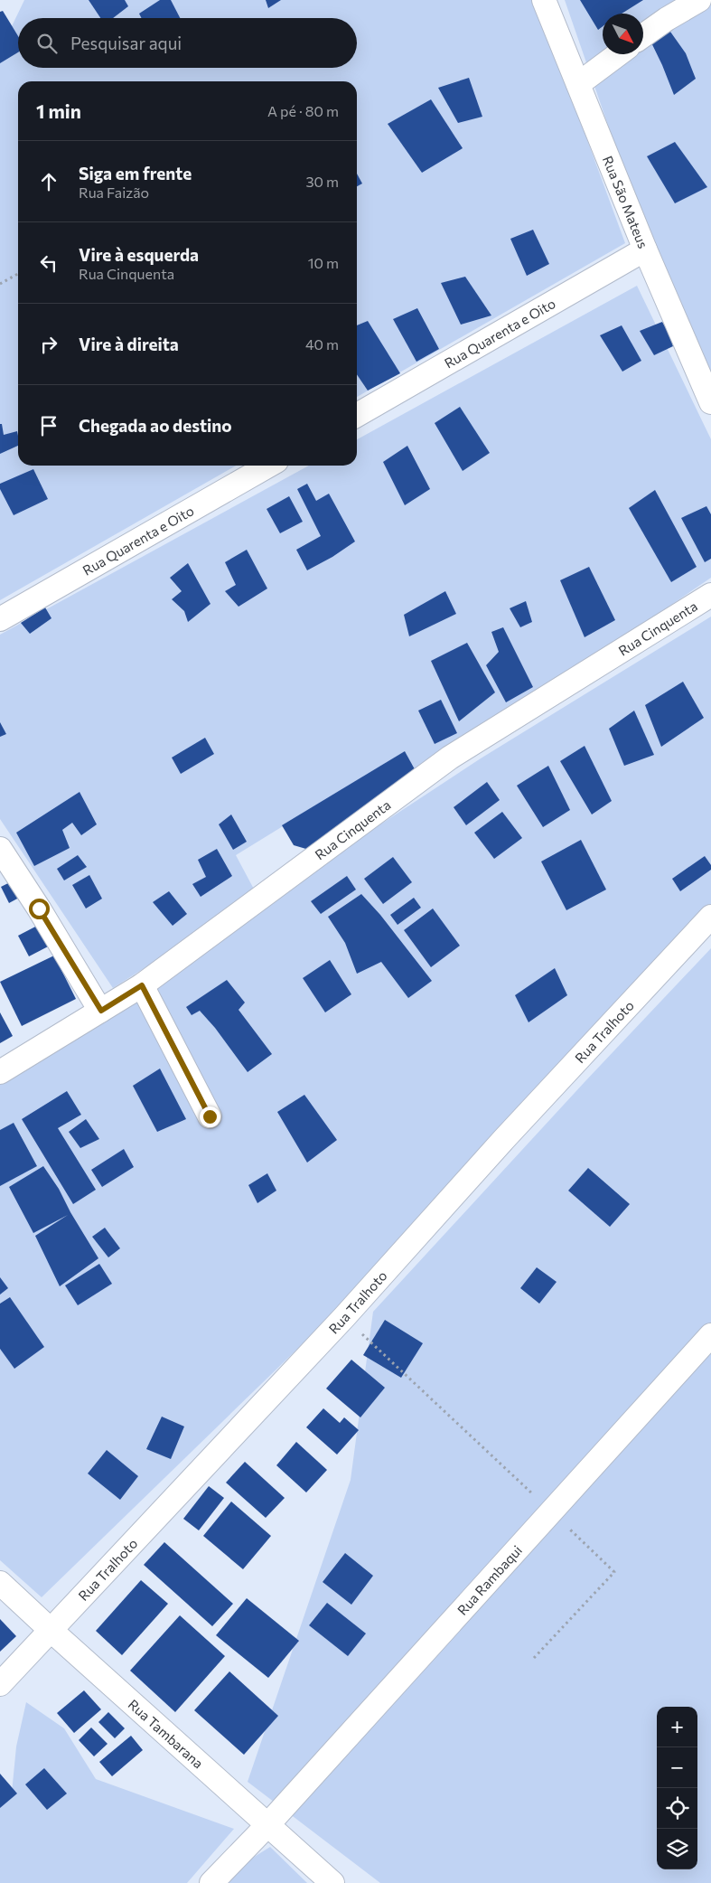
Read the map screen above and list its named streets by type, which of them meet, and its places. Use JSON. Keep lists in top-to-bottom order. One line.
{"streets":{"street":["Rua São Mateus","Rua Quarenta e Oito","Rua Cinquenta","Rua Tralhoto","Rua Rambaqui","Rua Tambarana"]},"crossings":[["Rua São Mateus","Rua Quarenta e Oito"],["Rua Tralhoto","Rua Tambarana"],["Rua Rambaqui","Rua Tambarana"]],"north":"bottom right","page":{"search":"Pesquisar aqui","heading":["1 min","A pé · 80 m"],"list":[["Siga em frente","Rua Faizão","30 m"],["Vire à esquerda","Rua Cinquenta","10 m"],["Vire à direita","40 m"],"Chegada ao destino"],"map_buttons":["+","−"]}}
